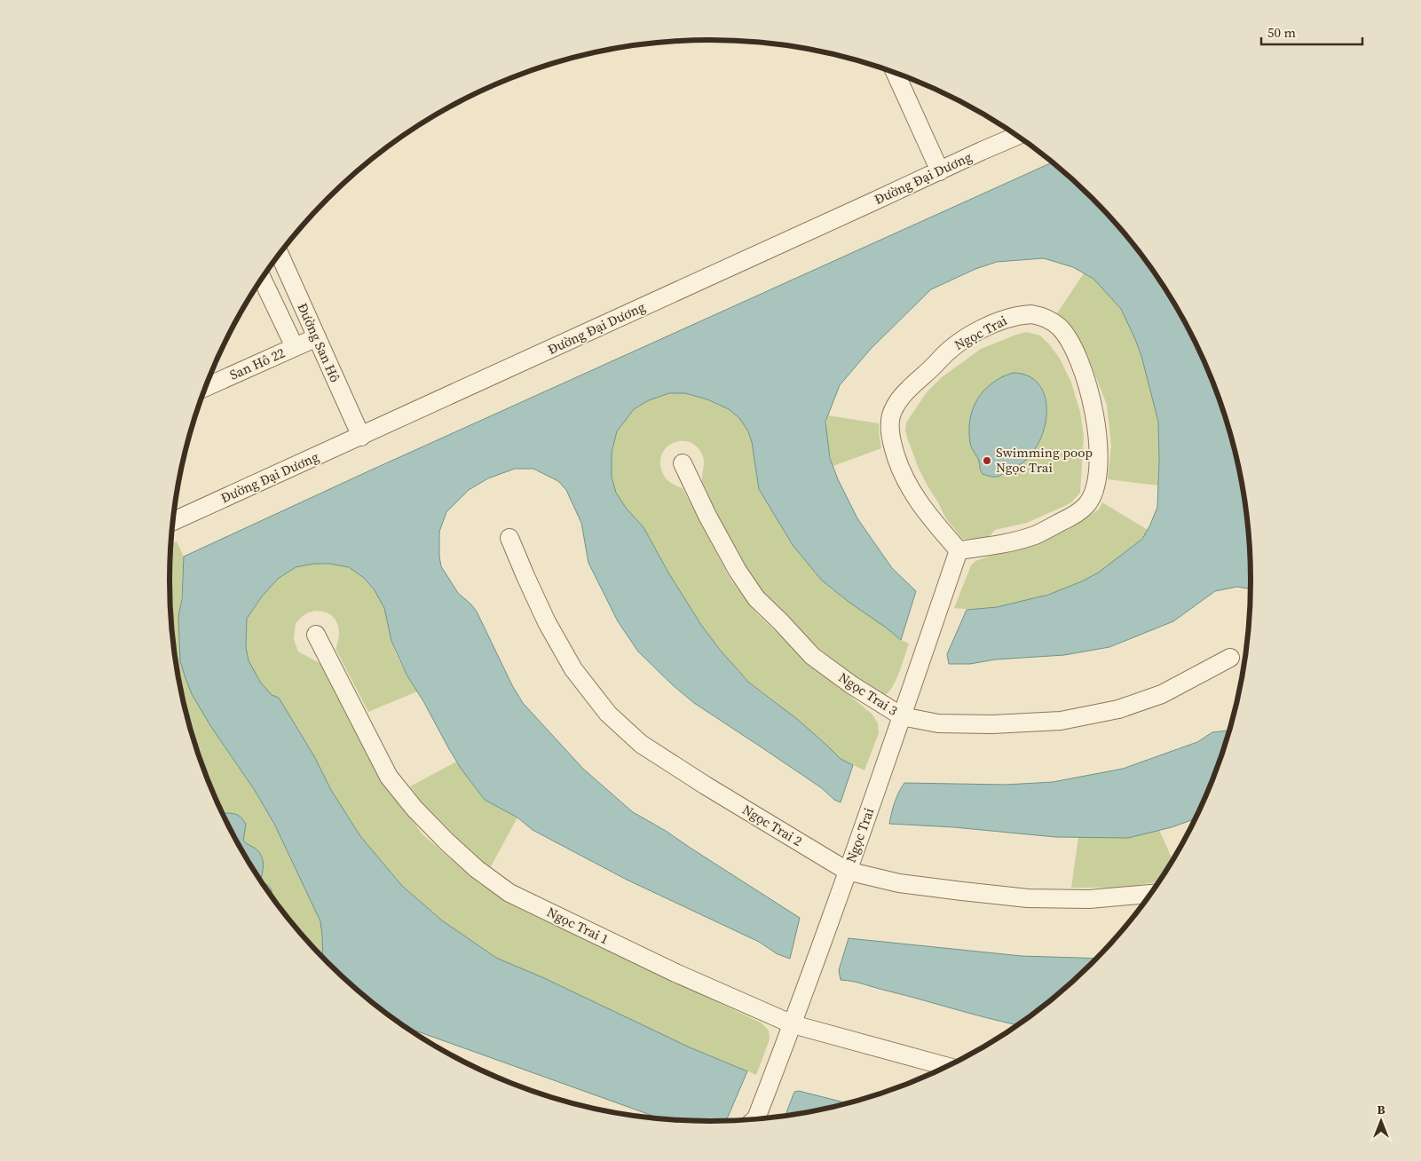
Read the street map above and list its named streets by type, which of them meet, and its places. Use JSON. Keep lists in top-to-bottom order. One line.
{"streets":{"street":["Đường Đại Dương","Ngọc Trai","Đường San Hô","San Hô 22","Ngọc Trai 3","Ngọc Trai 2","Ngọc Trai 1"]},"crossings":[["Đường Đại Dương","Đường San Hô"],["Ngọc Trai","Ngọc Trai 3"],["Ngọc Trai","Ngọc Trai 2"],["Ngọc Trai","Ngọc Trai 1"],["Đường San Hô","San Hô 22"]],"places":["Swimming poop Ngọc Trai"],"scale_bar":"50 m","north":"top"}
